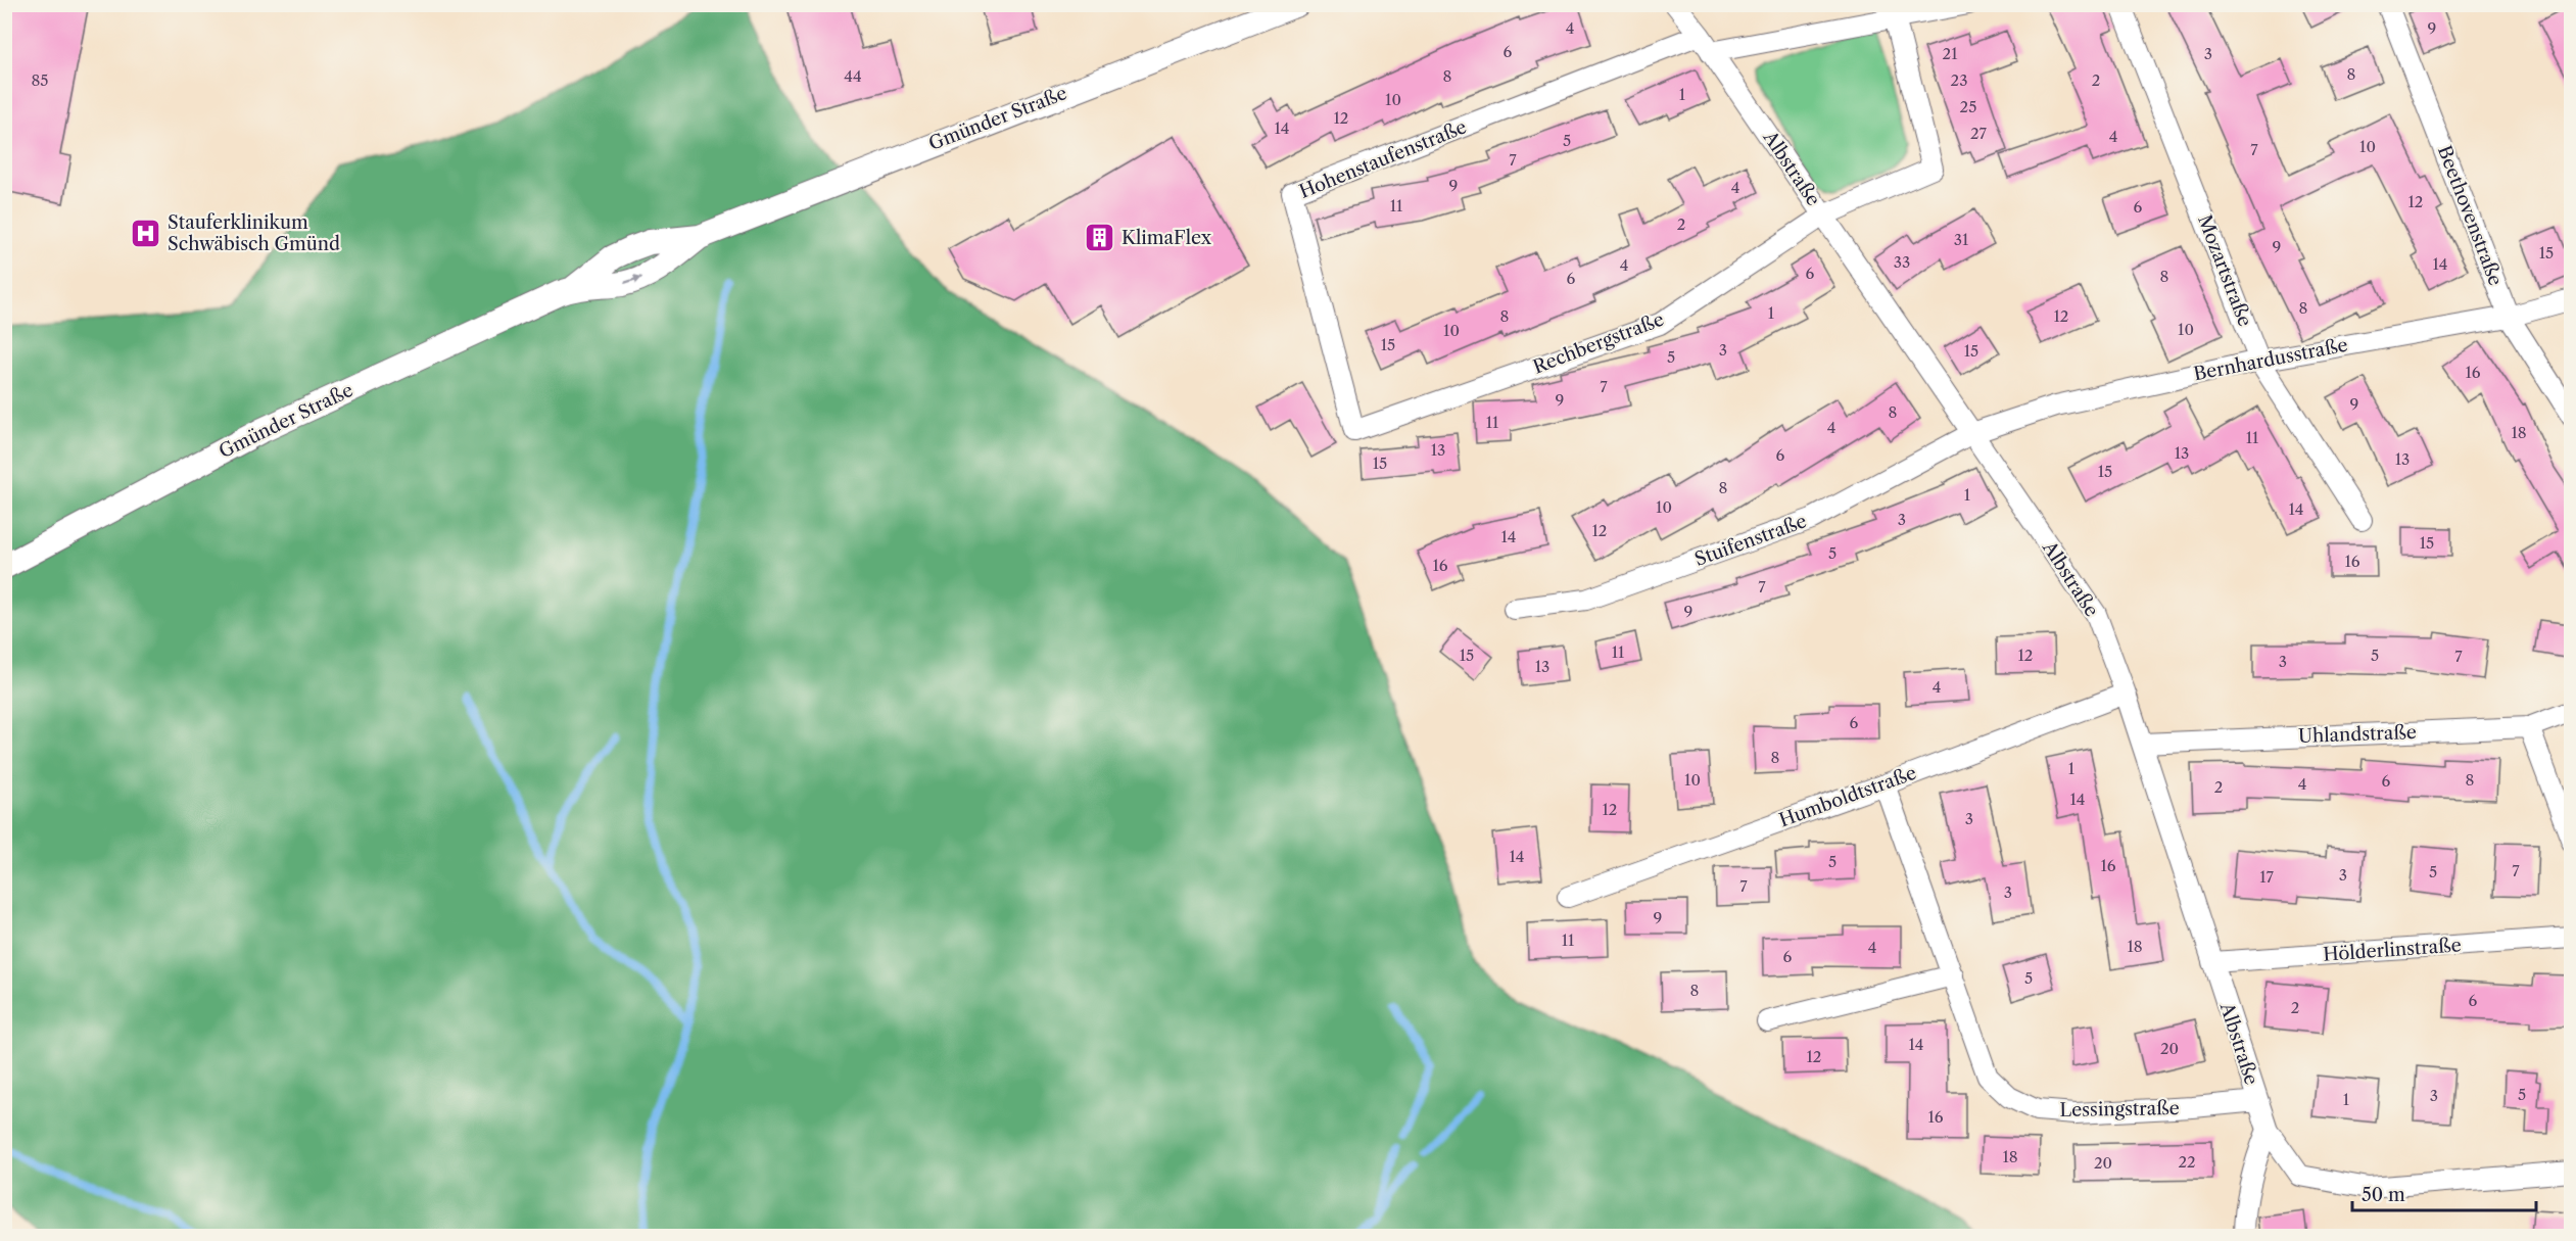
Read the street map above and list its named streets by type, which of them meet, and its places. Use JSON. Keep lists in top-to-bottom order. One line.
{"streets":{"street":["Gmünder Straße","Hohenstaufenstraße","Albstraße","Beethovenstraße","Mozartstraße","Rechbergstraße","Bernhardusstraße","Stuifenstraße","Uhlandstraße","Humboldtstraße","Hölderlinstraße","Lessingstraße"]},"crossings":[["Hohenstaufenstraße","Albstraße"],["Hohenstaufenstraße","Rechbergstraße"],["Albstraße","Rechbergstraße"],["Albstraße","Bernhardusstraße"],["Albstraße","Stuifenstraße"],["Albstraße","Uhlandstraße"],["Albstraße","Humboldtstraße"],["Albstraße","Hölderlinstraße"],["Albstraße","Lessingstraße"],["Beethovenstraße","Bernhardusstraße"],["Mozartstraße","Bernhardusstraße"],["Bernhardusstraße","Stuifenstraße"],["Humboldtstraße","Lessingstraße"]],"places":{"hospital":["Stauferklinikum Schwäbisch Gmünd"],"building":["KlimaFlex"]},"house_numbers":["4","9","6","21","3","8","44","8","85","23","2","1","10","25","12","14","27","4","5","10","7","7","9","4","12","11","6","2","31","9","15","33","14","4","6","8","6","8","1","8","12","10","10","15","3","15","5","16","7","9","9","8","11","4","18","11","13","13","6","13","15","15","8","1","10","14","3","12","14","15","5","16","16","7","9","11","15","12","5","7","3","13","4","6","8","1","10","8","6","4","2","14","12","3","14","5","16","7","5","3","17","7","3","9","11","18","4","6","5","8","6","2","14","20","12","5","3","1","16","18","22","20"],"scale_bar":"50 m"}
